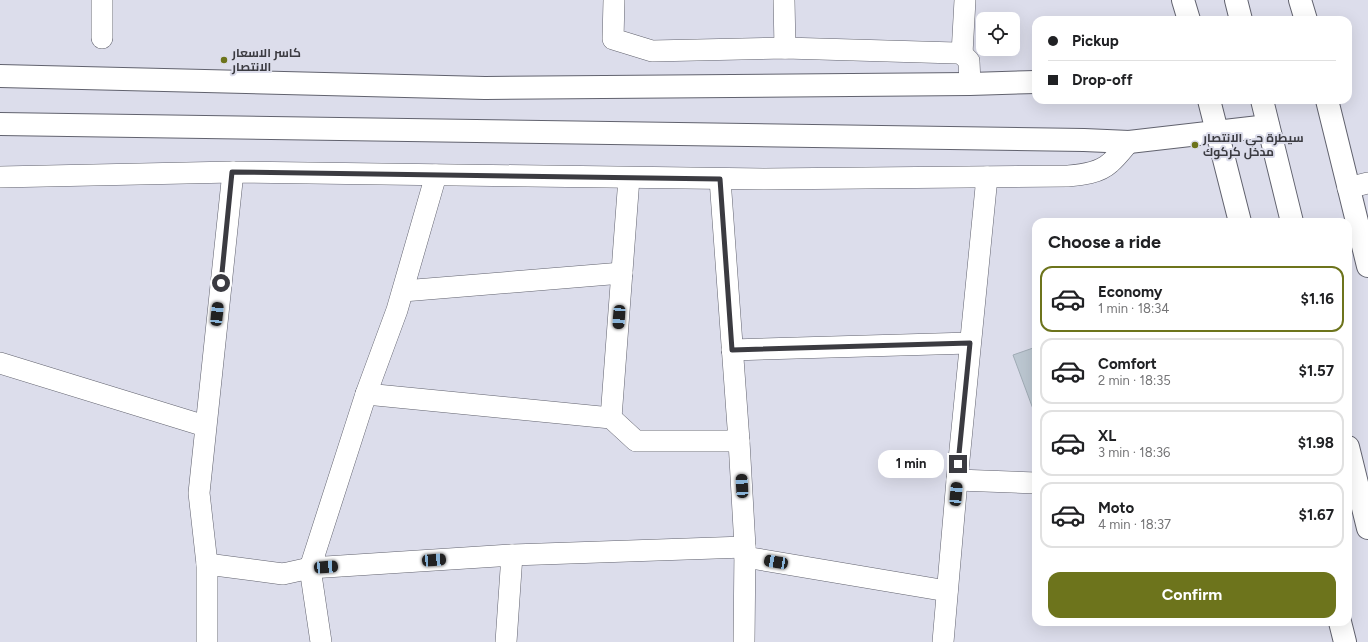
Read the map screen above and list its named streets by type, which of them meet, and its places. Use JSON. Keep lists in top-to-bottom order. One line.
{"places":["كاسر الاسعار الانتصار","سيطرة حي الانتصار مدخل كركوك"],"page":{"banner":["Pickup","Drop-off"],"heading":"Choose a ride","list":[{"name":"Economy","note":"1 min · 18:34","value":"$1.16"},{"name":"Comfort","note":"2 min · 18:35","value":"$1.57"},{"name":"XL","note":"3 min · 18:36","value":"$1.98"},{"name":"Moto","note":"4 min · 18:37","value":"$1.67"}],"bubble":"1 min","buttons":"Confirm"}}
